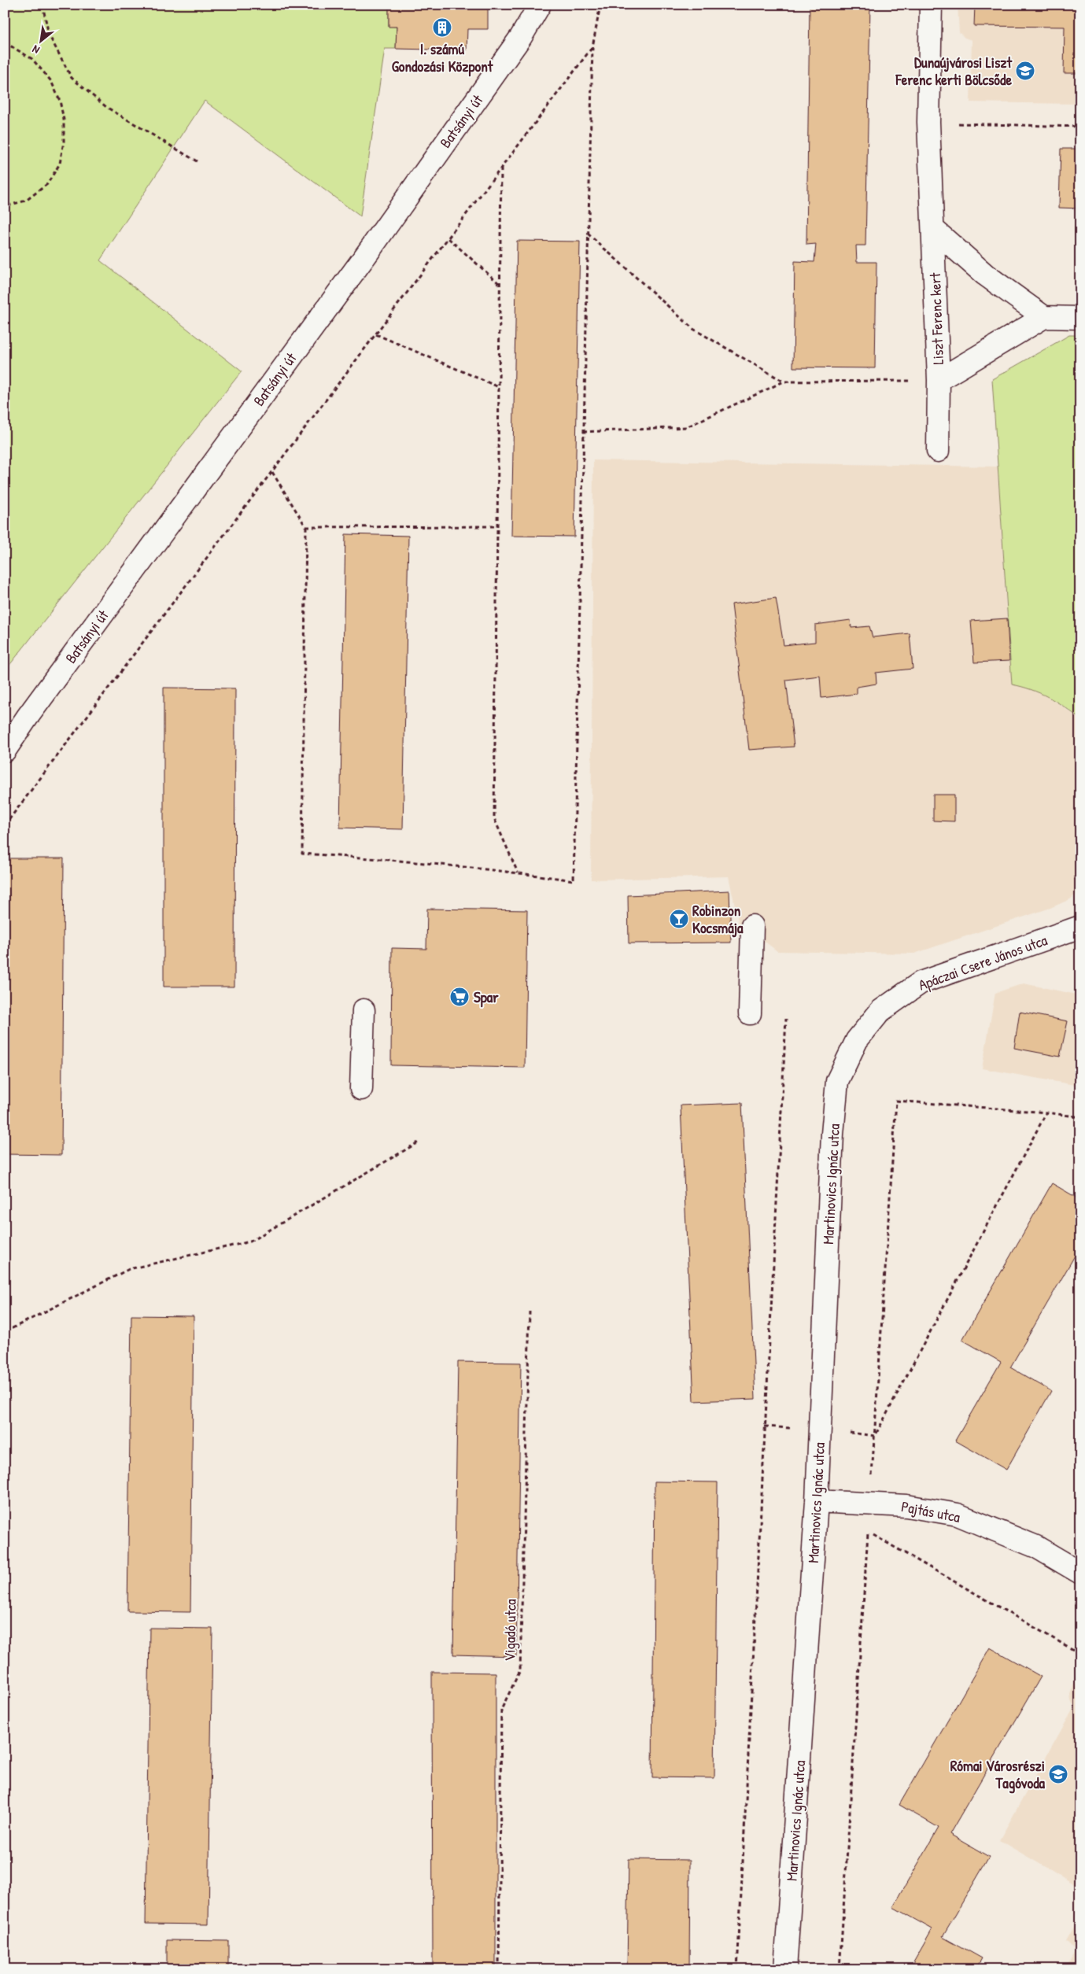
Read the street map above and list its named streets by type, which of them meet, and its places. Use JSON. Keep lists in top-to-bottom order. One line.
{"streets":{"street":["Batsányi út","Liszt Ferenc kert","Apáczai Csere János utca","Martinovics Ignác utca","Pajtás utca"],"path":["Vigadó utca"]},"crossings":[["Apáczai Csere János utca","Martinovics Ignác utca"],["Martinovics Ignác utca","Pajtás utca"]],"places":{"building":["I. számú Gondozási Központ"],"school or university":["Dunaújvárosi Liszt Ferenc kerti Bölcsőde","Római Városrészi Tagóvoda"],"bar":["Robinzon Kocsmája"],"supermarket":["Spar"]},"north":"bottom left"}
